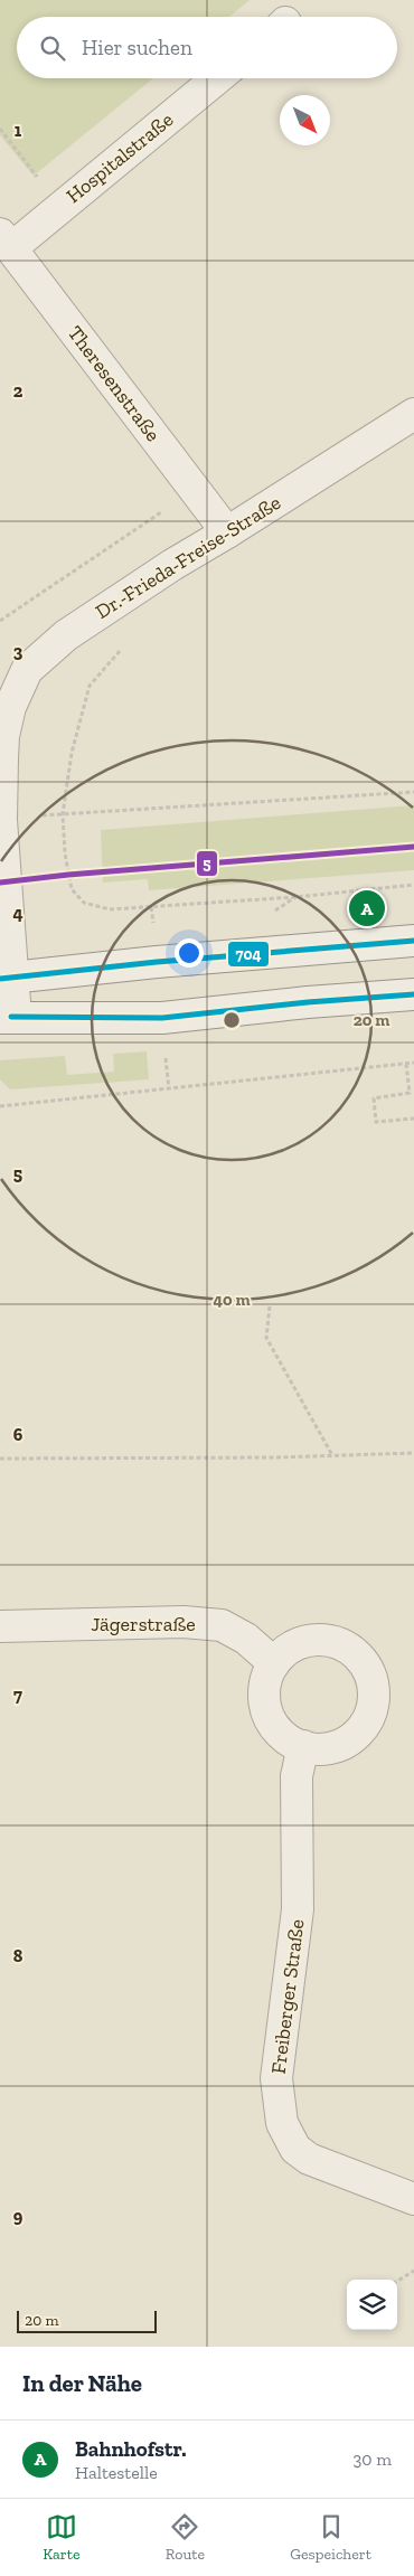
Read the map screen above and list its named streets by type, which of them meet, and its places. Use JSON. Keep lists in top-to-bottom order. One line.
{"streets":{"street":["Hospitalstraße","Theresenstraße","Dr.-Frieda-Freise-Straße","Jägerstraße","Freiberger Straße"]},"crossings":[["Hospitalstraße","Theresenstraße"],["Theresenstraße","Dr.-Frieda-Freise-Straße"],["Jägerstraße","Freiberger Straße"]],"lines":["transit line 5","transit line 704"],"scale_bar":"20 m","north":"bottom right","page":{"search":"Hier suchen","pins":"A","scale":"20 m","heading":"In der Nähe","list":[{"mark":"A","name":"Bahnhofstr.","note":"Haltestelle","value":"30 m"}],"nav":["Karte","Route","Gespeichert"]},"grid":{"rows":["1","2","3","4","5","6","7","8","9"]},"rings":["20 m","40 m"]}
